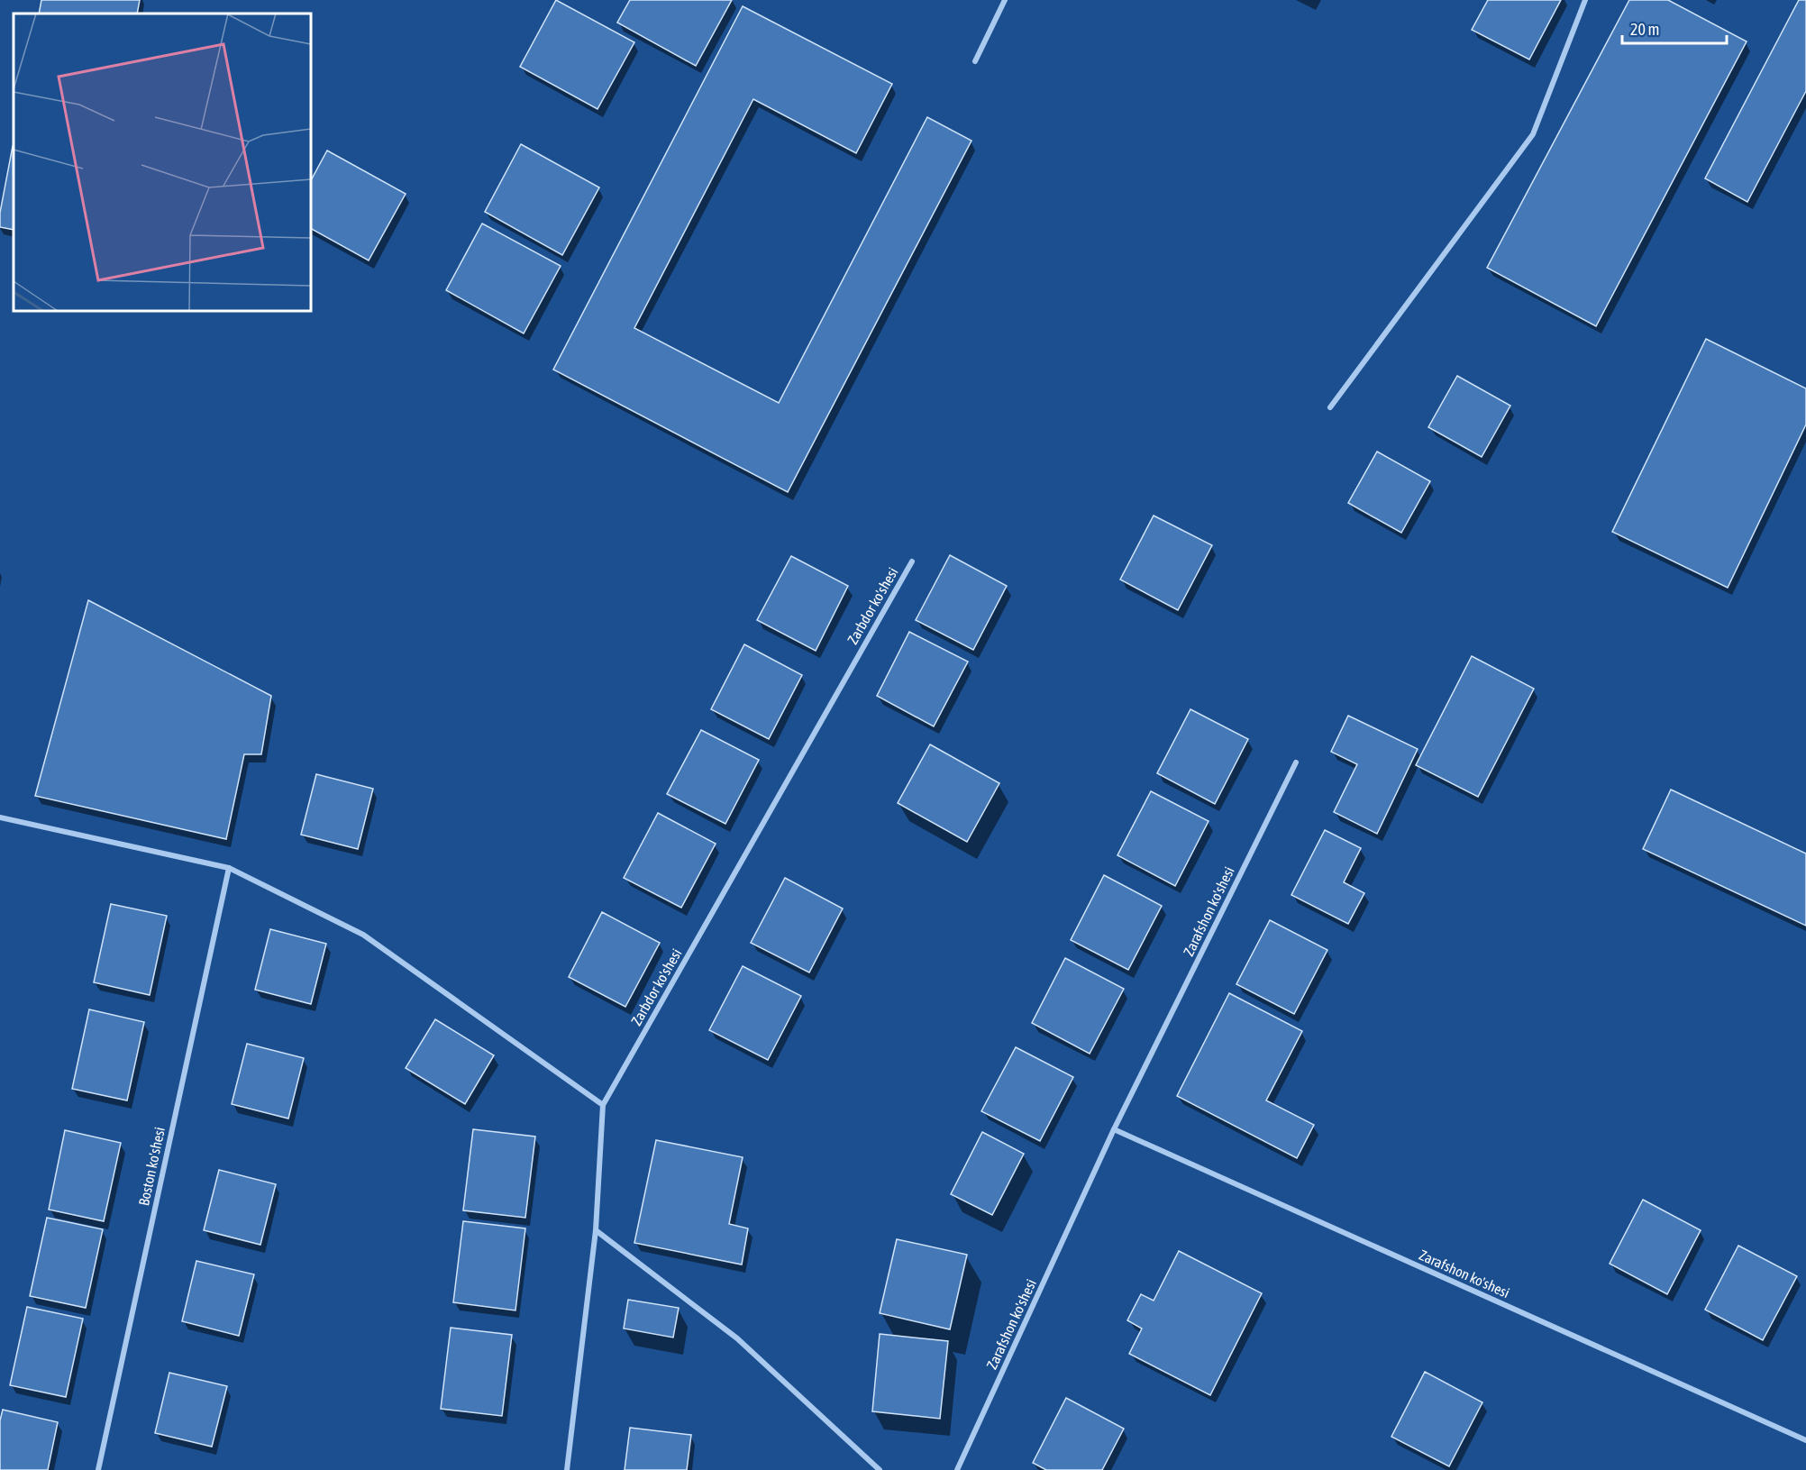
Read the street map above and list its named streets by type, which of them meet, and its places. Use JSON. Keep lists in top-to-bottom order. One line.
{"streets":{"street":["Zarbdor ko'shesi","Zarafshon ko'shesi","Boston ko'shesi"]},"scale_bar":"20 m"}
